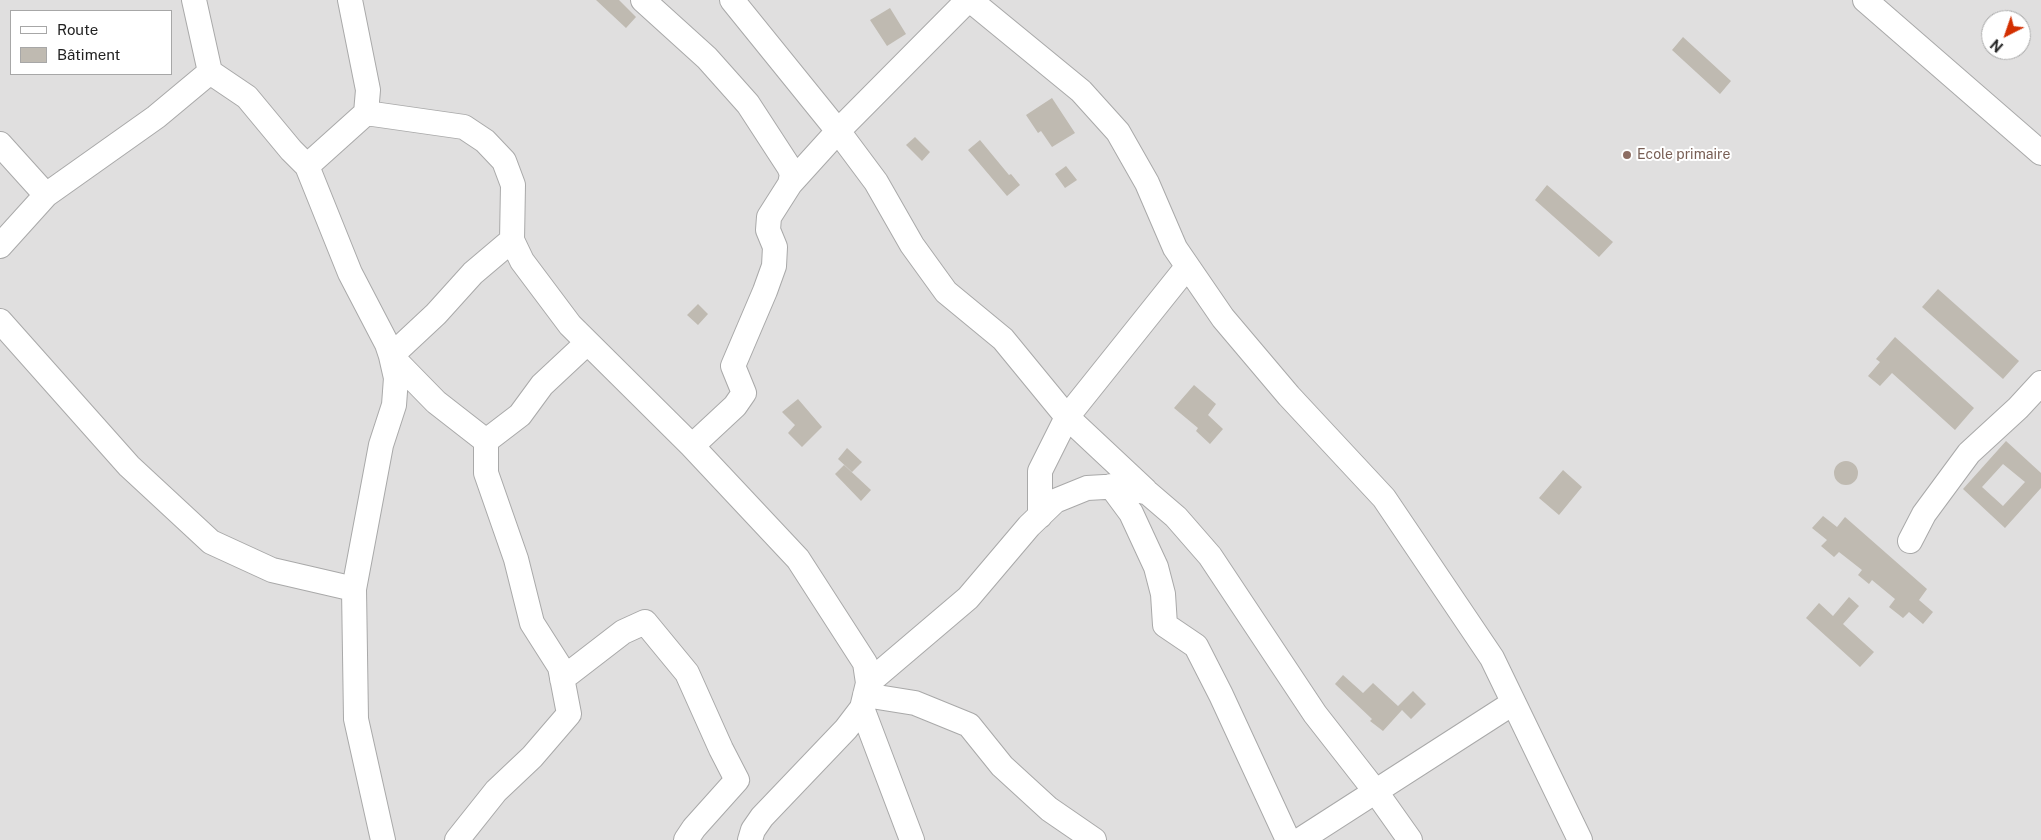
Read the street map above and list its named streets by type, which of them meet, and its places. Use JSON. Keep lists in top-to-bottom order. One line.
{"places":["Ecole primaire"],"legend":["Route","Bâtiment"],"north":"bottom left"}
